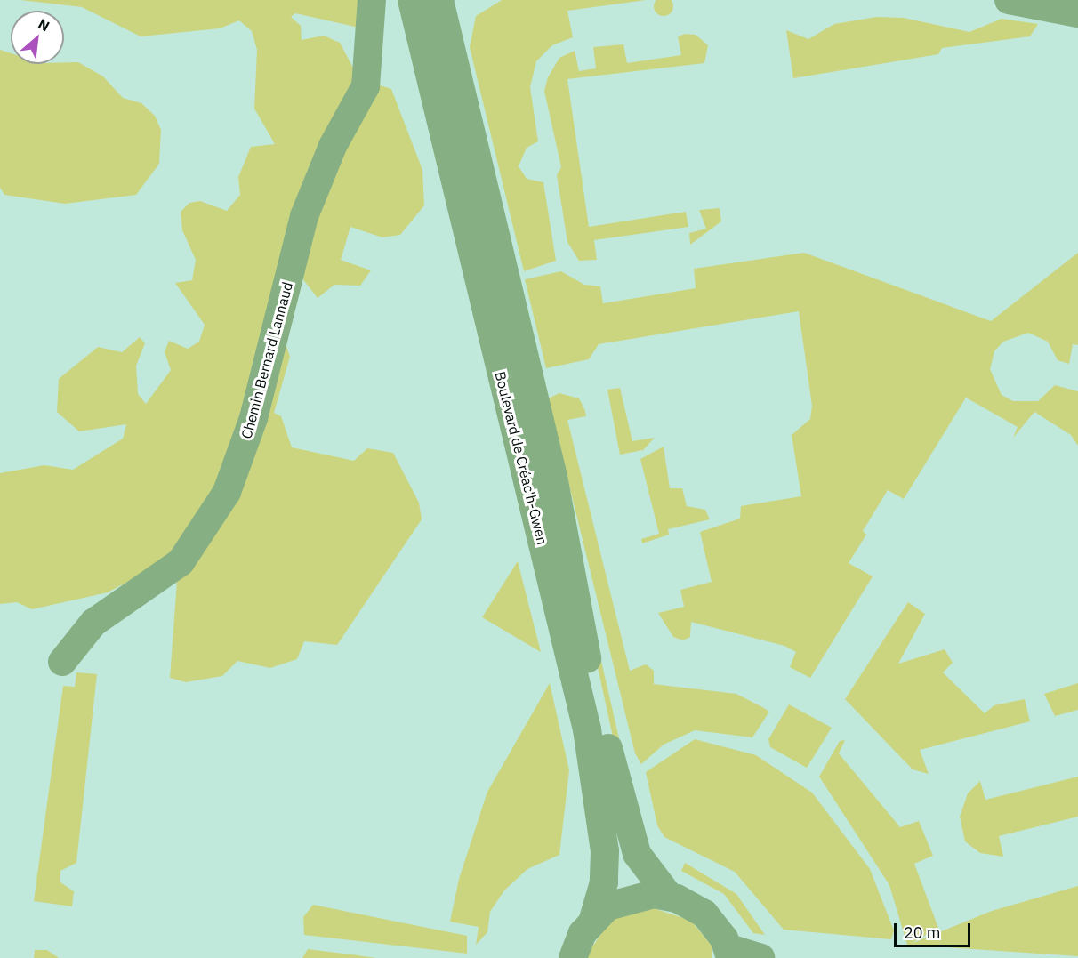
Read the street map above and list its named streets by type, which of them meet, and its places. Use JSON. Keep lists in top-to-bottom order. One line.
{"streets":{"street":["Chemin Bernard Lannaud","Boulevard de Créac'h-Gwen"]},"scale_bar":"20 m","north":"top right"}
